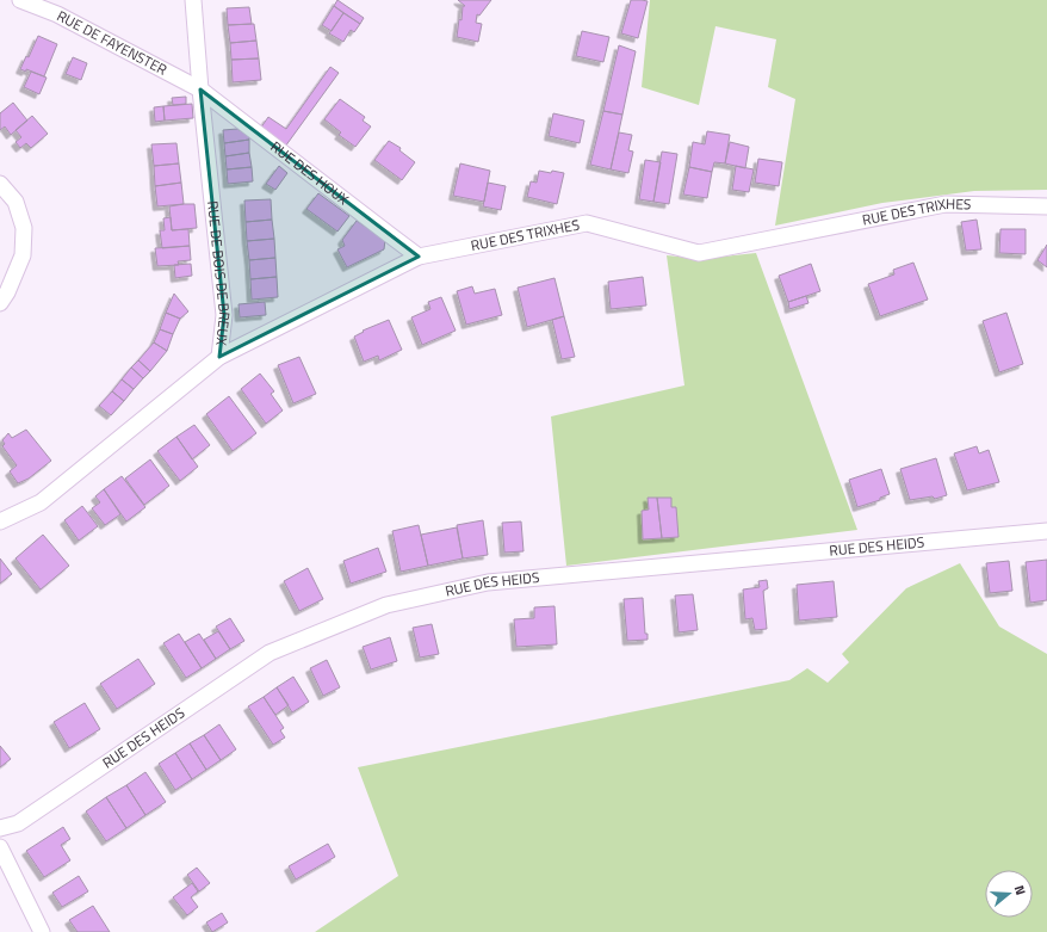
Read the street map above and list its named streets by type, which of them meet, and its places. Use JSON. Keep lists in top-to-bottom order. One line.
{"streets":{"street":["RUE DE FAYENSTER","RUE DES HOUX","RUE DES TRIXHES","RUE DE BOIS DE BREUX","RUE DES HEIDS"]},"crossings":[["RUE DE FAYENSTER","RUE DES HOUX"],["RUE DE FAYENSTER","RUE DE BOIS DE BREUX"],["RUE DES HOUX","RUE DES TRIXHES"],["RUE DES HOUX","RUE DE BOIS DE BREUX"],["RUE DES TRIXHES","RUE DE BOIS DE BREUX"]],"north":"right"}
